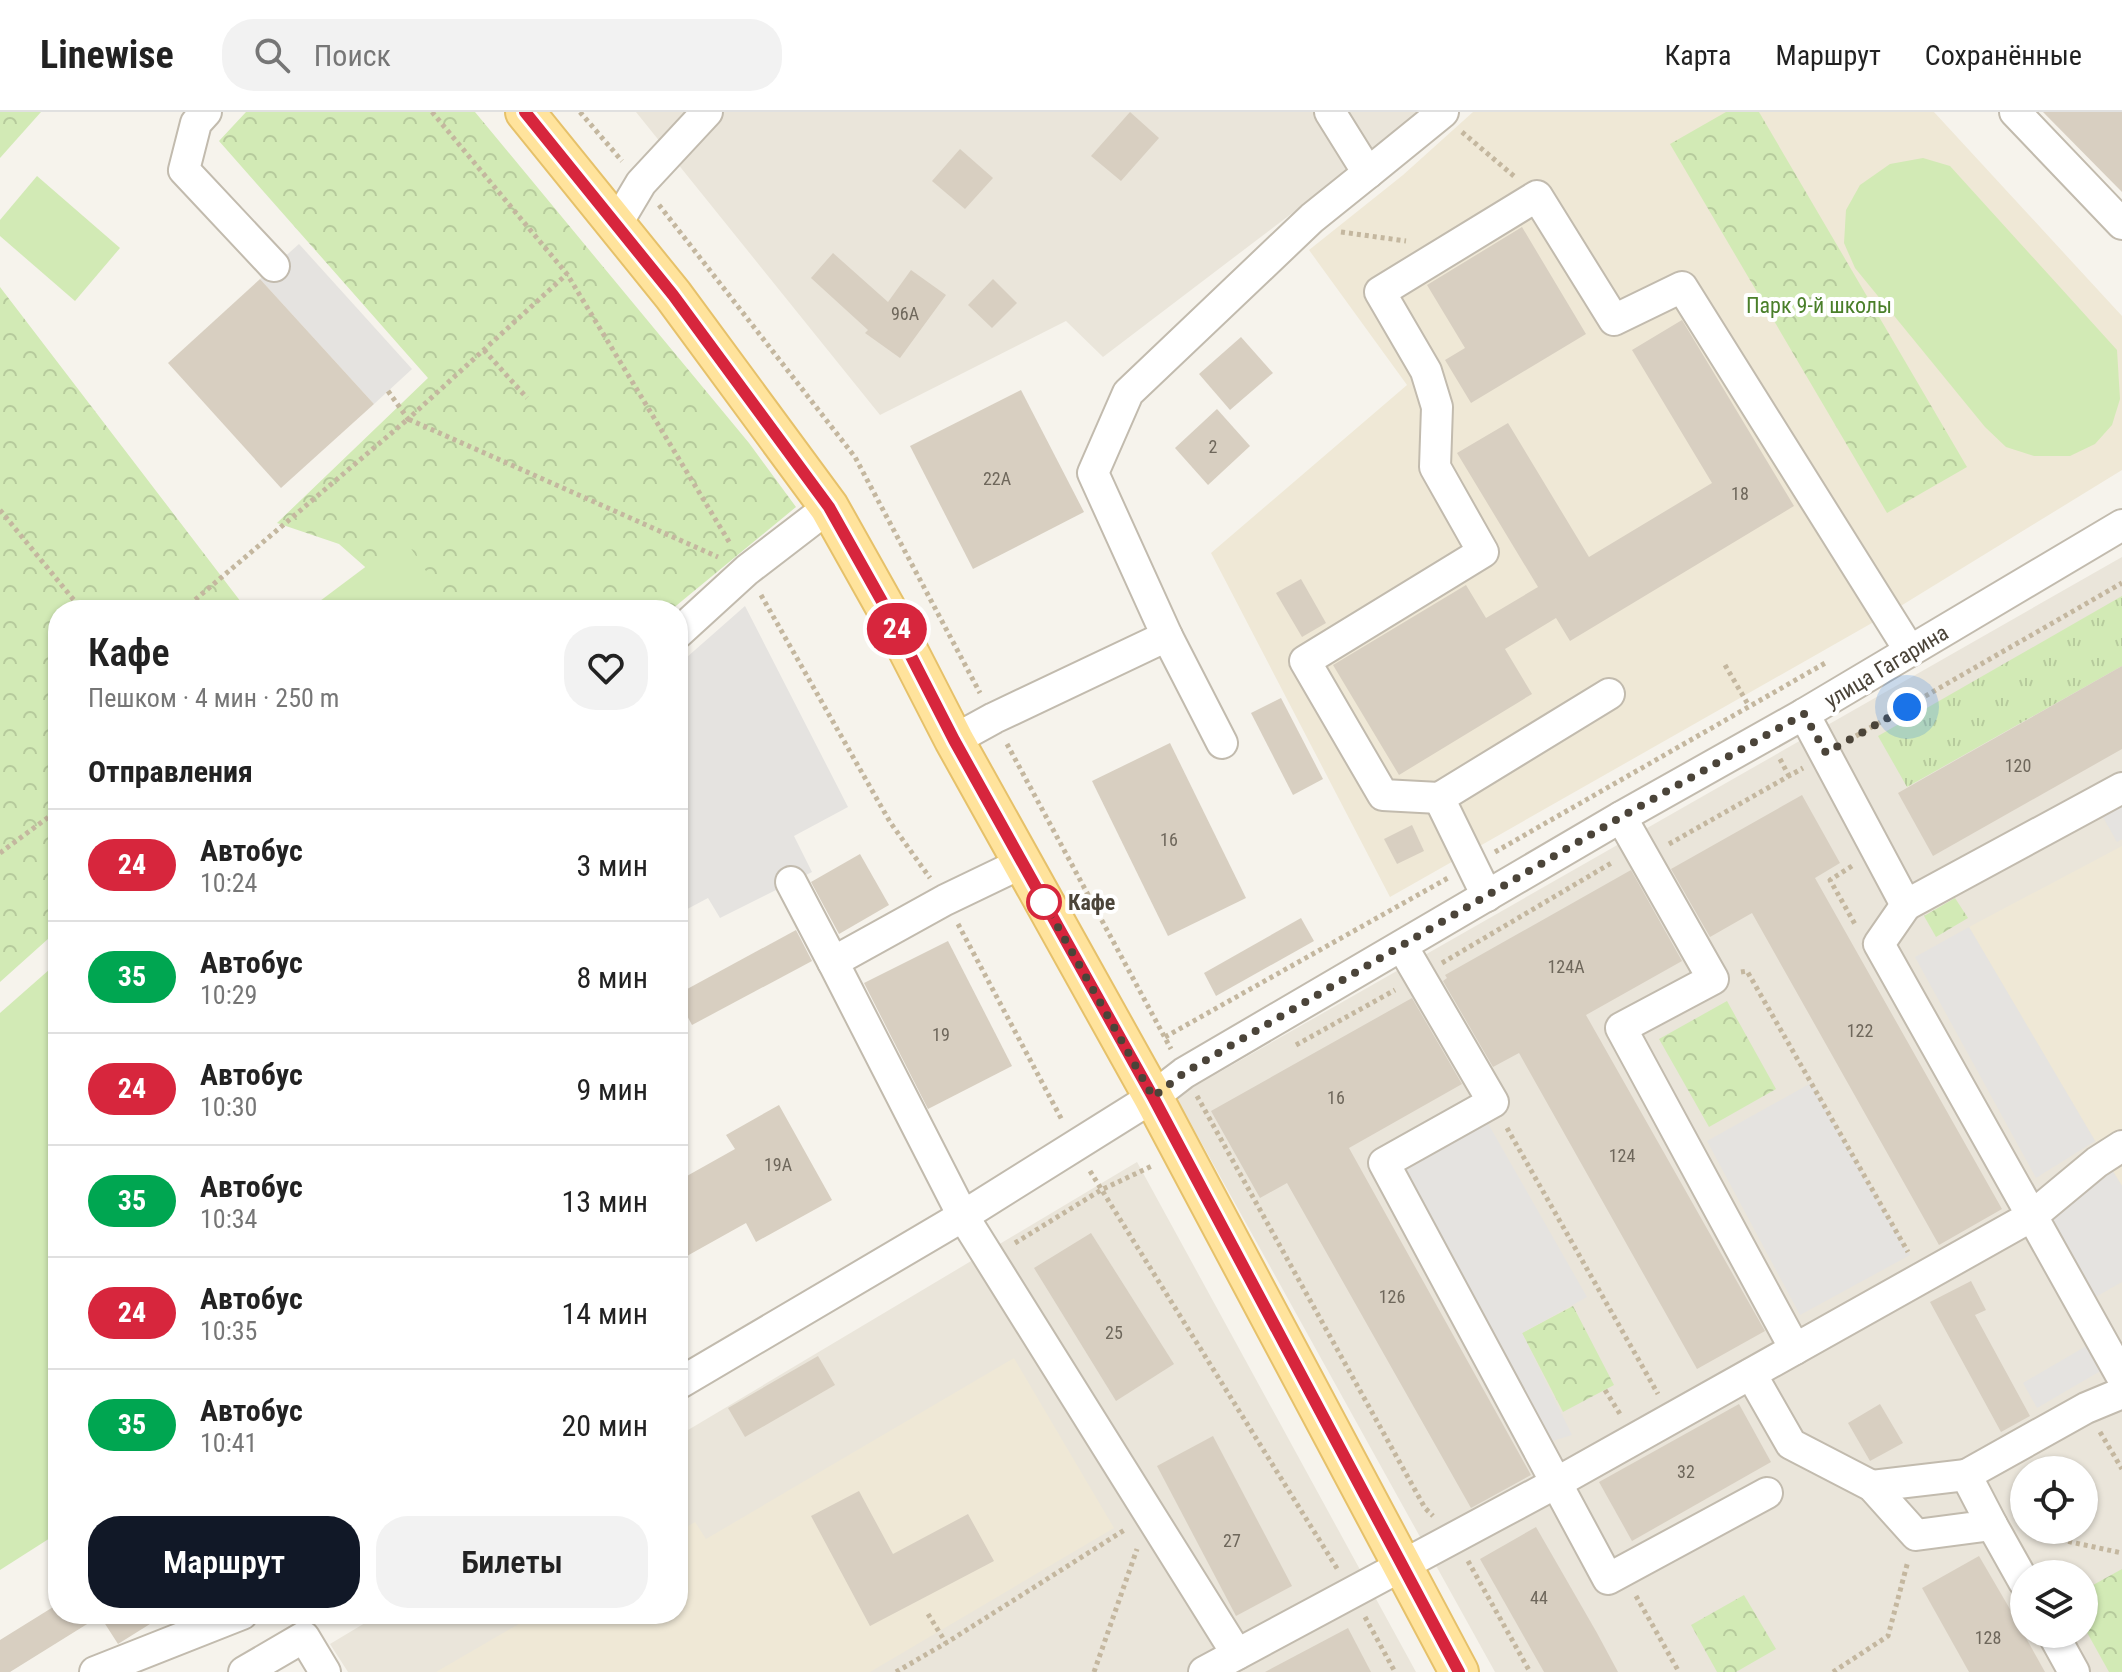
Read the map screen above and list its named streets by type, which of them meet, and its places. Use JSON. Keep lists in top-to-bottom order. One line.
{"streets":{"street":["улица Гагарина"]},"parks":["Парк 9-й школы"],"places":["Кафе"],"lines":["bus line 24"],"house_numbers":["96А","2","22А","18","120","16","124А","122","19","16","124","19А","126","25","32","27","44","128"],"page":{"header":"Linewise","search":"Поиск","nav":["Карта","Маршрут","Сохранённые"],"on_map":"24","heading":[["Кафе","Пешком · 4 мин · 250 m"],"Отправления"],"list":[{"mark":"24","name":"Автобус","note":"10:24","value":"3 мин"},{"mark":"35","name":"Автобус","note":"10:29","value":"8 мин"},{"mark":"24","name":"Автобус","note":"10:30","value":"9 мин"},{"mark":"35","name":"Автобус","note":"10:34","value":"13 мин"},{"mark":"24","name":"Автобус","note":"10:35","value":"14 мин"},{"mark":"35","name":"Автобус","note":"10:41","value":"20 мин"}],"buttons":["Маршрут","Билеты"]}}
